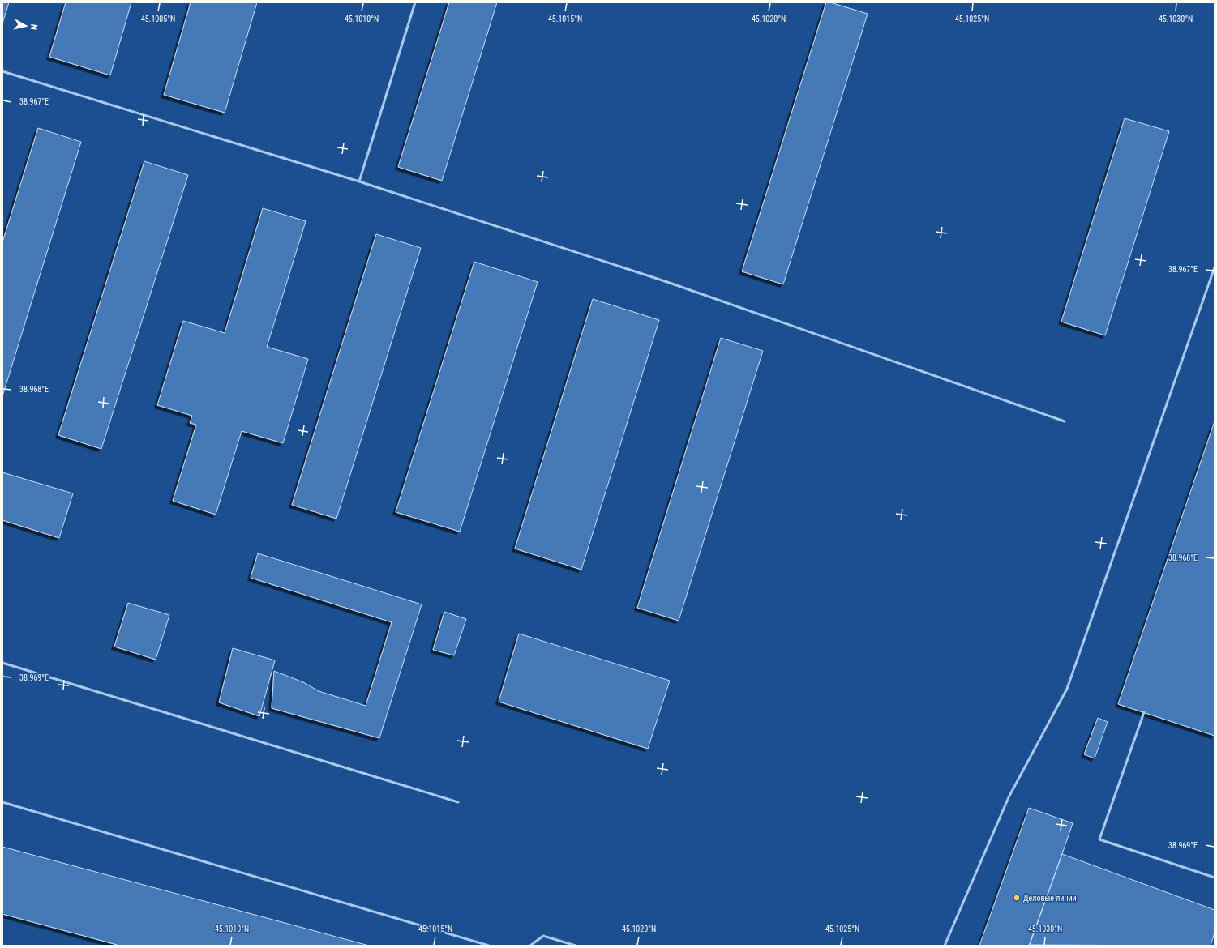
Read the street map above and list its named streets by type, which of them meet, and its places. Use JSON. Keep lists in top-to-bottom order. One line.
{"places":["Деловые линии"],"north":"right","coordinates":["45.1005°N","45.1010°N","45.1015°N","45.1020°N","45.1025°N","45.1030°N","38.967°E","38.968°E","38.969°E"]}
